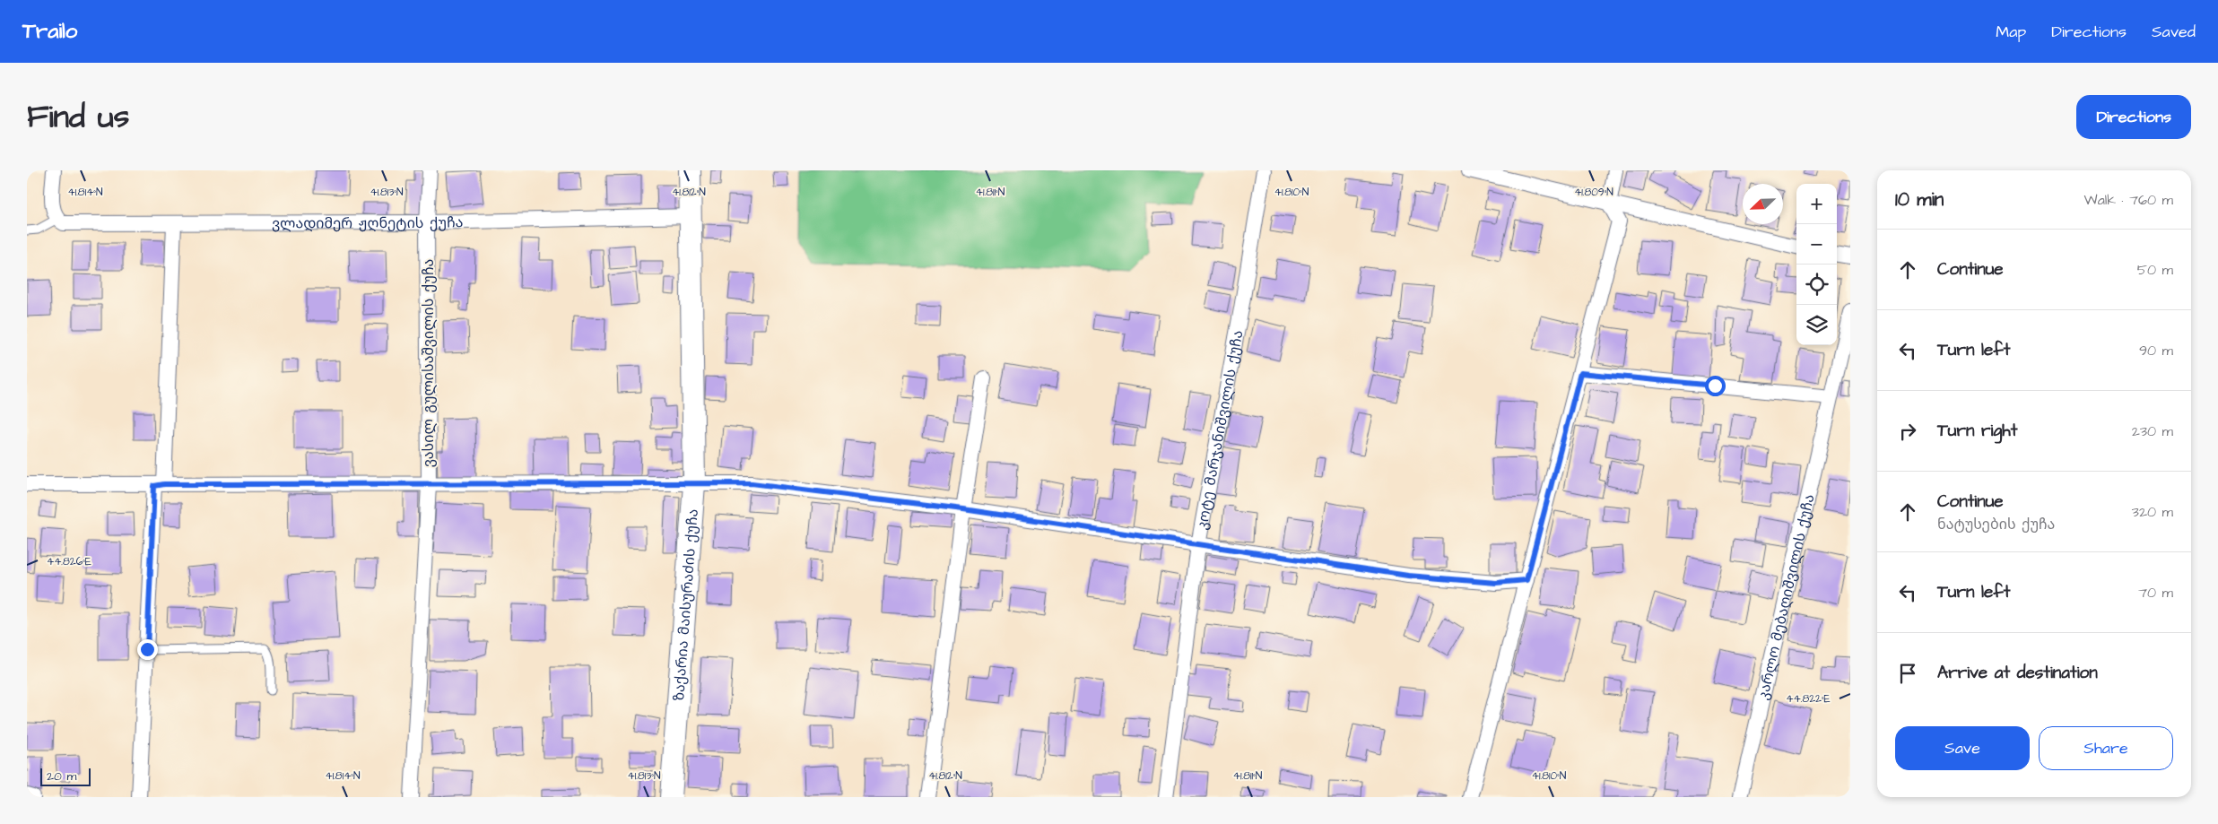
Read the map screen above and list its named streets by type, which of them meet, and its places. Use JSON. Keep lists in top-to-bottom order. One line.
{"streets":{"street":["ვლადიმერ ჟღნეტის ქუჩა","ვასილ გულისაშვილის ქუჩა","კოტე მარჯანიშვილის ქუჩა","კარლო მებაღიშვილის ქუჩა","ზაქარია მაისურაძის ქუჩა"]},"crossings":[["ვლადიმერ ჟღნეტის ქუჩა","ვასილ გულისაშვილის ქუჩა"],["ვლადიმერ ჟღნეტის ქუჩა","ზაქარია მაისურაძის ქუჩა"]],"scale_bar":"20 m","north":"bottom left","page":{"header":"Trailo","nav":["Map","Directions","Saved"],"title":"Find us","buttons":["Directions",["Save","Share"]],"heading":["10 min","Walk · 760 m"],"map_buttons":["+","−"],"list":[["Continue","50 m"],["Turn left","90 m"],["Turn right","230 m"],["Continue","ნატუსების ქუჩა","320 m"],["Turn left","70 m"],"Arrive at destination"],"scale":"20 m"},"coordinates":["41.814°N","41.813°N","41.812°N","41.811°N","41.810°N","41.809°N","44.826°E","44.822°E"]}
